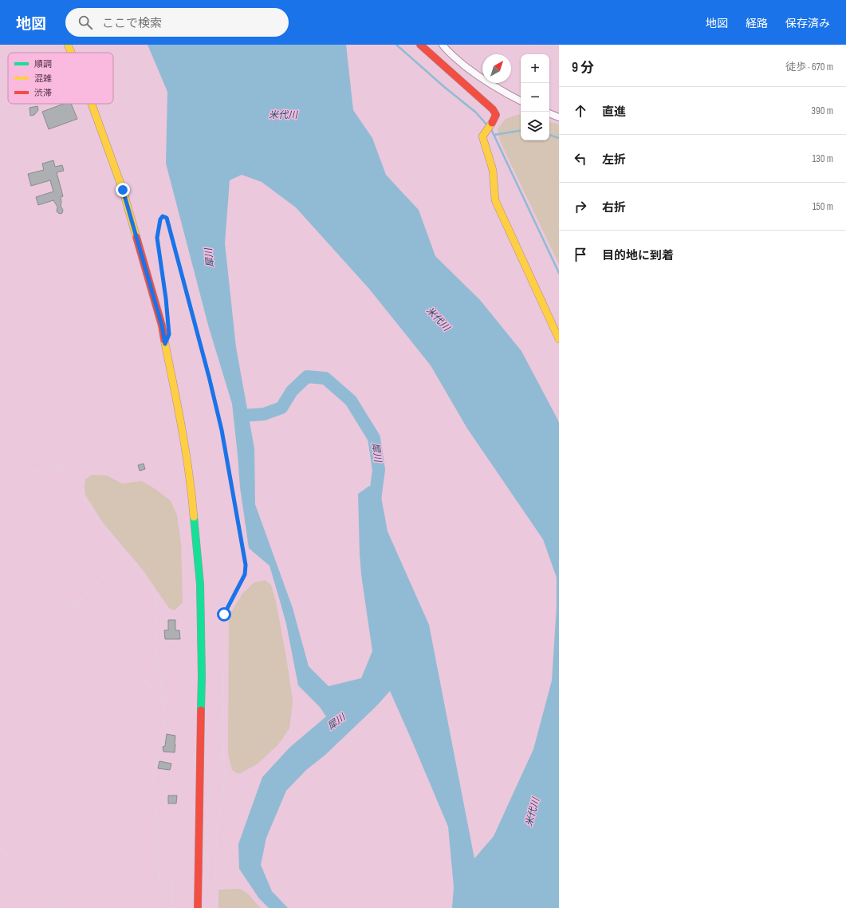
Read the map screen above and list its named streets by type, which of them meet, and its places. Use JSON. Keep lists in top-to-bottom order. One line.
{"water":["米代川","犀川"],"legend":["順調","混雑","渋滞"],"north":"top right","page":{"header":"地図","search":"ここで検索","nav":["地図","経路","保存済み"],"heading":["9 分","徒歩 · 670 m"],"map_buttons":["+","−"],"list":[["直進","390 m"],["左折","130 m"],["右折","150 m"],"目的地に到着"]}}
